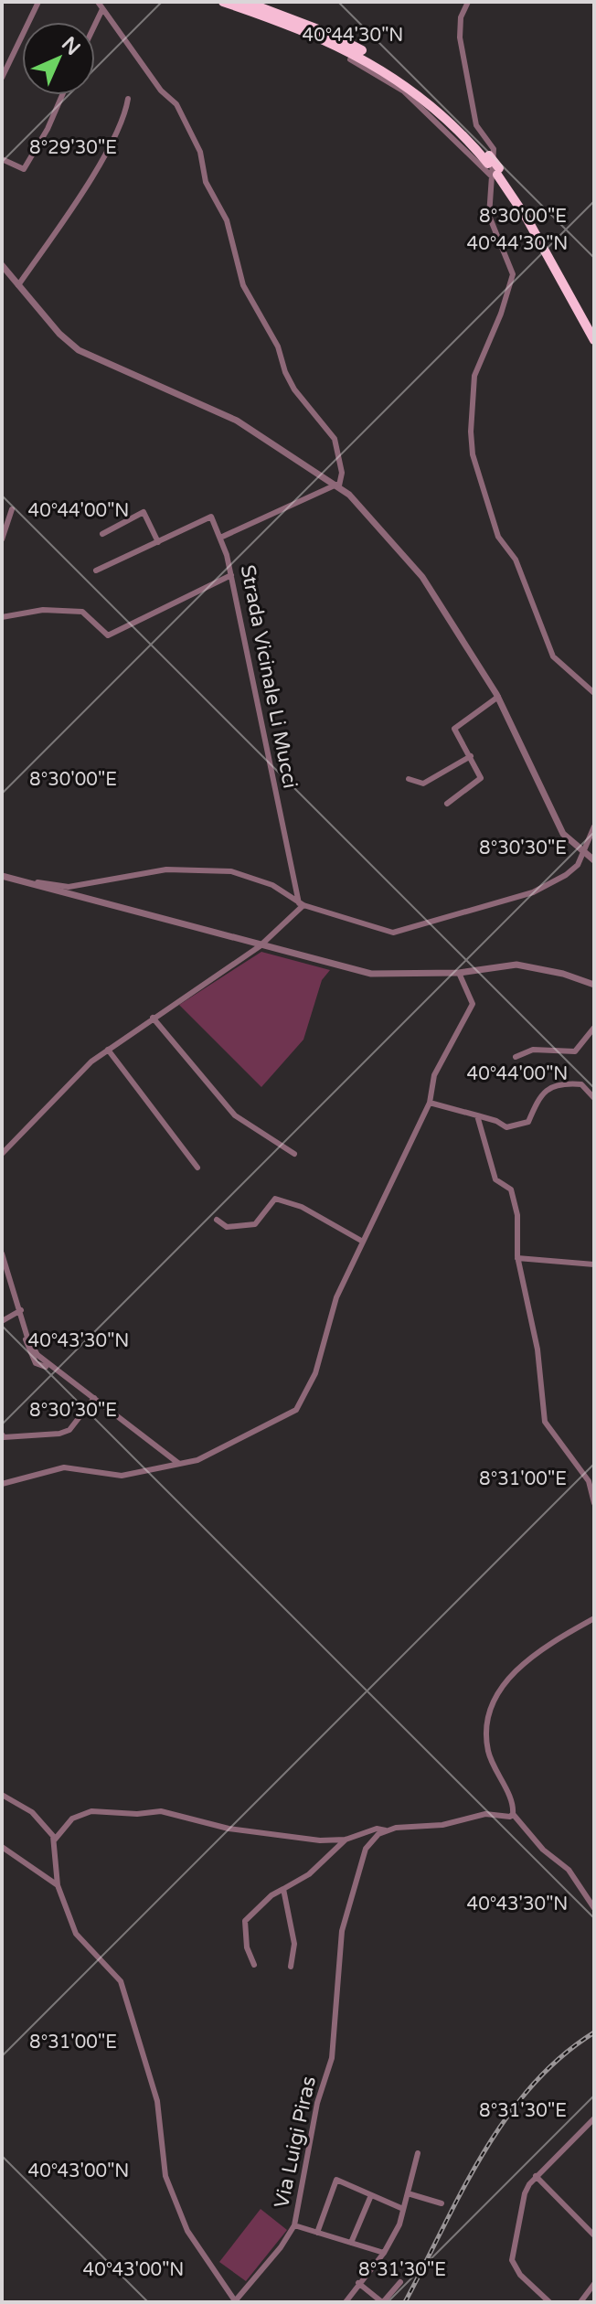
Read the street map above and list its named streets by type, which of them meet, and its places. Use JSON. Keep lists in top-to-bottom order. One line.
{"streets":{"street":["Strada Vicinale Li Mucci","Via Luigi Piras"]},"north":"top right","coordinates":["40°44'30\"N","8°29'30\"E","8°30'00\"E","40°44'00\"N","8°30'30\"E","40°43'30\"N","8°31'00\"E","8°31'30\"E","40°43'00\"N"]}
